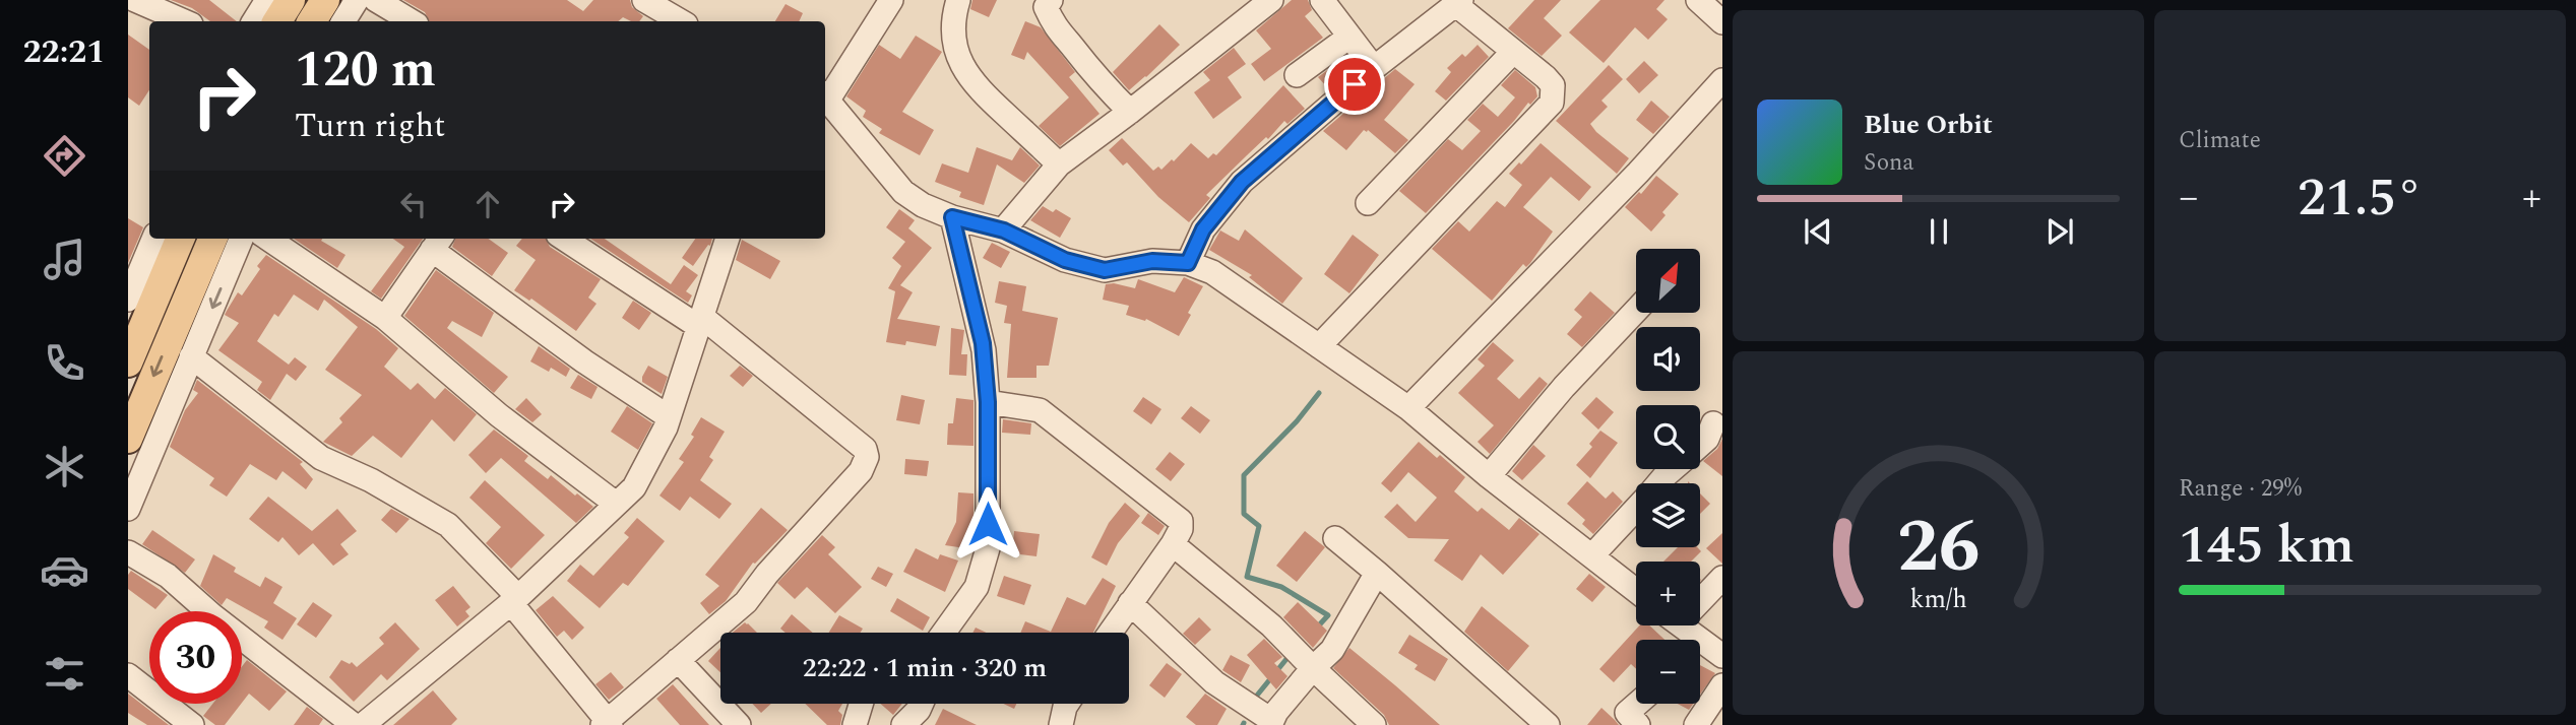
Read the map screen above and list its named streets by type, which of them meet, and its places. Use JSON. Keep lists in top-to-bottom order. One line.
{"north":"top right","page":{"tabs":"22:21","tile":["Climate",["Range · 29%","145 km"]],"turn":["120 m","Turn right"],"song":["Blue Orbit","Sona"],"heat":["−","21.5°","+"],"map_buttons":["+","−"],"limit":"30","trip":"22:22 · 1 min · 320 m","gauge":["26","km/h"]}}
